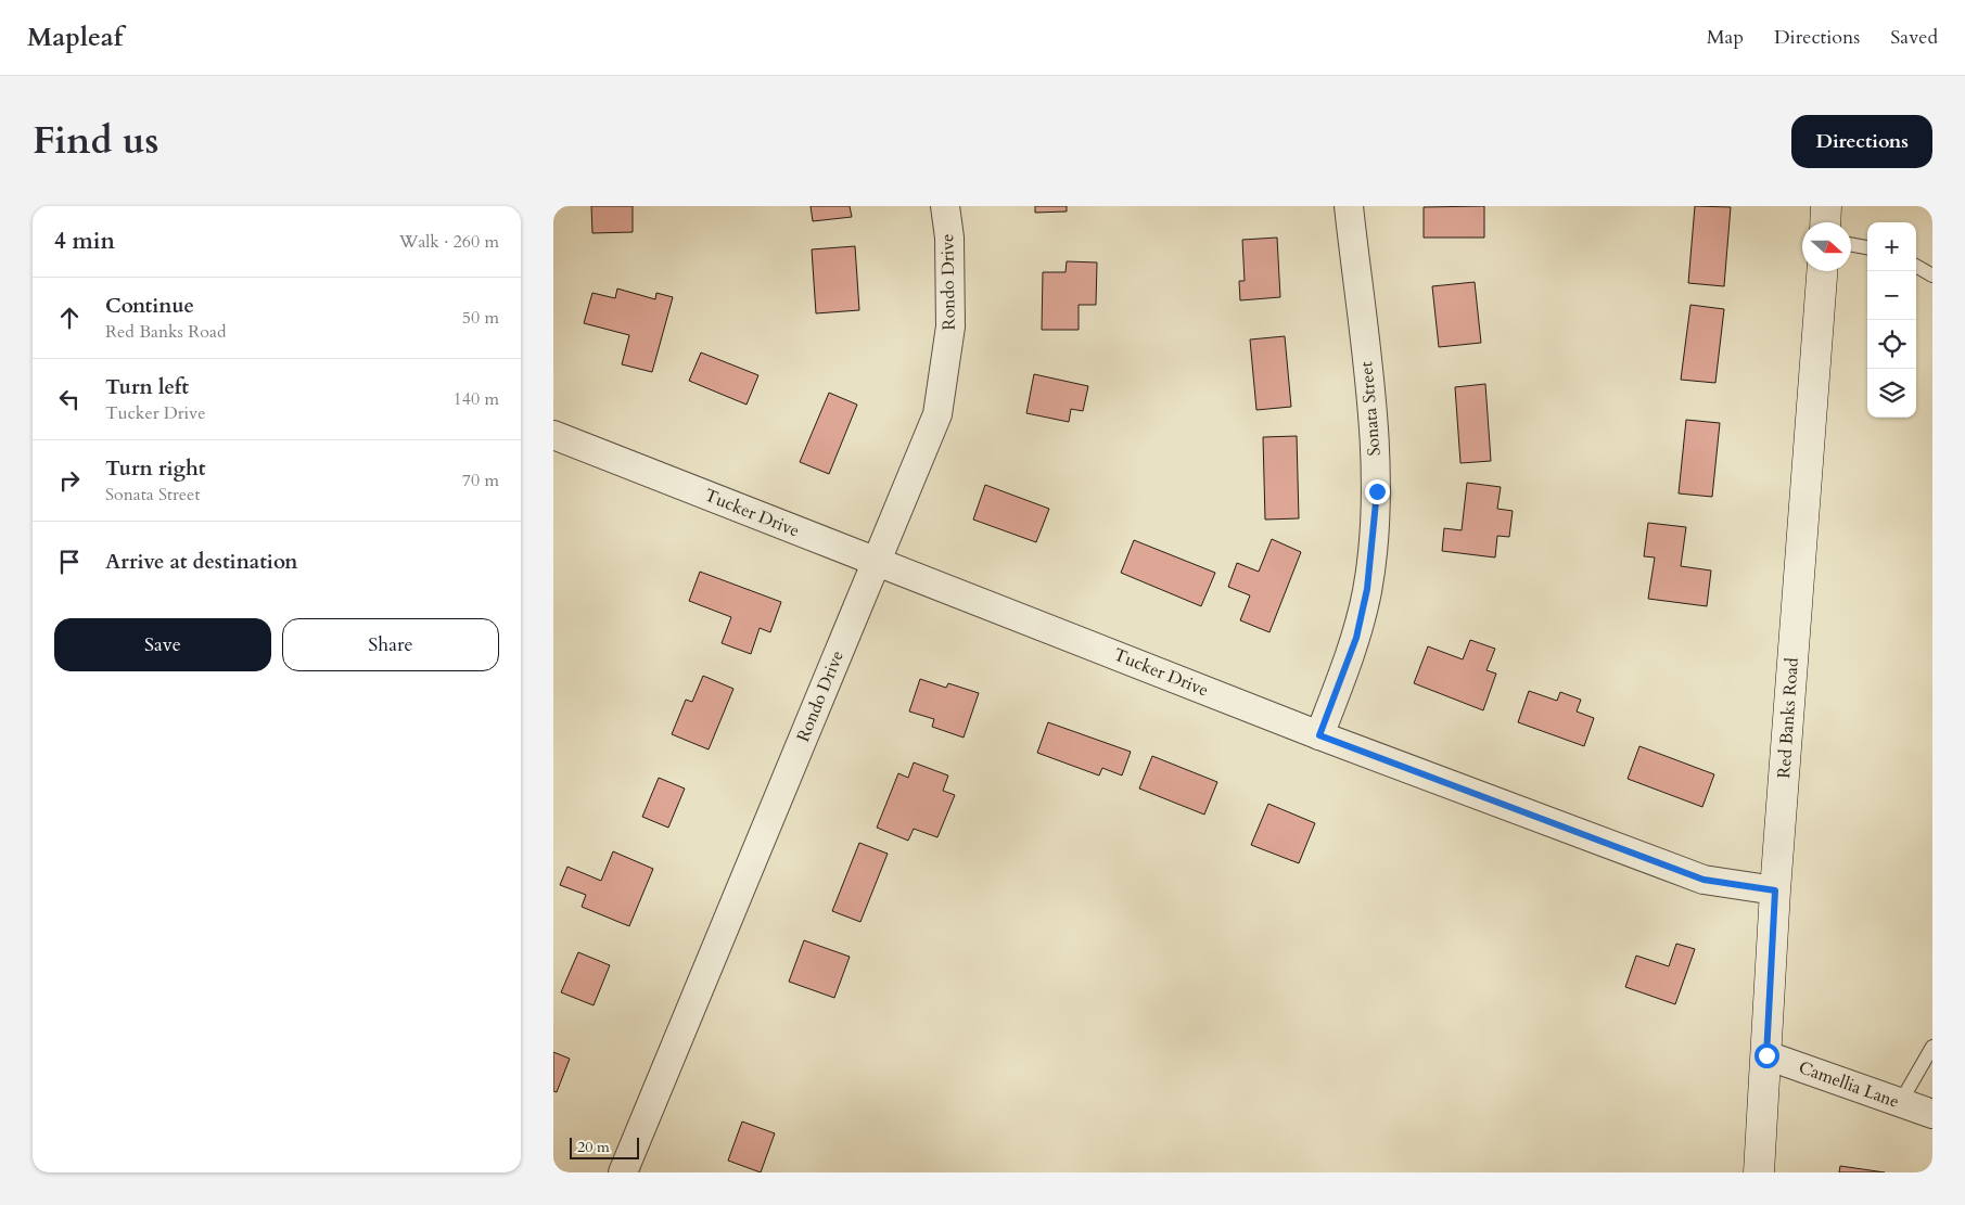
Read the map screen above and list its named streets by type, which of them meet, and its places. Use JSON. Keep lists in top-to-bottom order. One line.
{"streets":{"street":["Rondo Drive","Sonata Street","Tucker Drive","Red Banks Road","Camellia Lane"]},"crossings":[["Rondo Drive","Tucker Drive"],["Sonata Street","Tucker Drive"],["Tucker Drive","Red Banks Road"],["Red Banks Road","Camellia Lane"]],"scale_bar":"20 m","north":"right","page":{"header":"Mapleaf","nav":["Map","Directions","Saved"],"title":"Find us","buttons":["Directions",["Save","Share"]],"heading":["4 min","Walk · 260 m"],"map_buttons":["+","−"],"list":[["Continue","Red Banks Road","50 m"],["Turn left","Tucker Drive","140 m"],["Turn right","Sonata Street","70 m"],"Arrive at destination"],"scale":"20 m"}}
